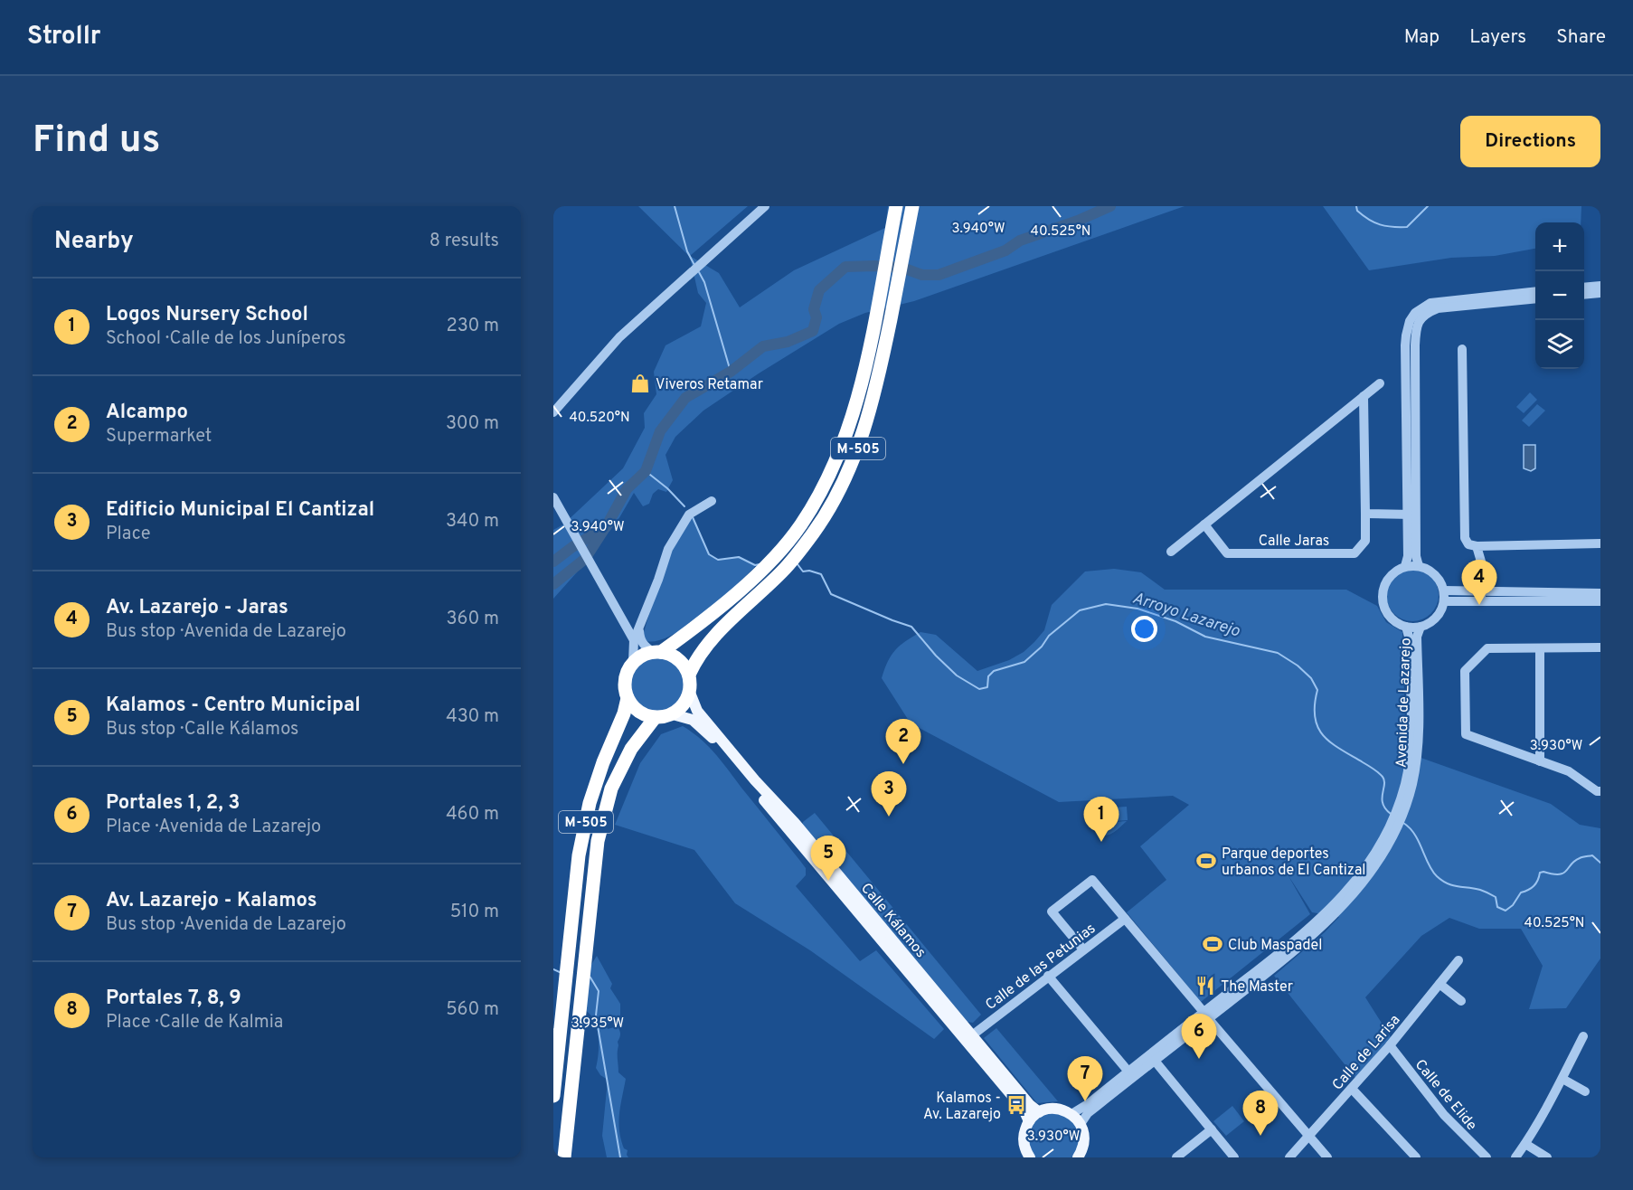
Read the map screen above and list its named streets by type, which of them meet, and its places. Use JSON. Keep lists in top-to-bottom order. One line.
{"streets":{"highway":["M-505"],"main road":["Calle Kálamos"],"street":["Calle Jaras","Avenida de Lazarejo","Calle de las Petunias","Calle de Larisa","Calle de Elide"]},"crossings":[["M-505","Calle Kálamos"],["Calle Kálamos","Calle de las Petunias"],["Calle de Larisa","Calle de Elide"]],"water":["Arroyo Lazarejo"],"places":{"shop":["Viveros Retamar"],"sports":["Parque deportes urbanos de El Cantizal","Club Maspadel"],"restaurant":["The Master"],"bus stop":["Kalamos - Av. Lazarejo"]},"page":{"header":"Strollr","nav":["Map","Layers","Share"],"buttons":"Directions","title":"Find us","heading":["Nearby","8 results"],"map_buttons":["+","−"],"list":[{"mark":"1","name":"Logos Nursery School","note":"School · Calle de los Juníperos","value":"230 m"},{"mark":"2","name":"Alcampo","note":"Supermarket","value":"300 m"},{"mark":"3","name":"Edificio Municipal El Cantizal","note":"Place","value":"340 m"},{"mark":"4","name":"Av. Lazarejo - Jaras","note":"Bus stop · Avenida de Lazarejo","value":"360 m"},{"mark":"5","name":"Kalamos - Centro Municipal","note":"Bus stop · Calle Kálamos","value":"430 m"},{"mark":"6","name":"Portales 1, 2, 3","note":"Place · Avenida de Lazarejo","value":"460 m"},{"mark":"7","name":"Av. Lazarejo - Kalamos","note":"Bus stop · Avenida de Lazarejo","value":"510 m"},{"mark":"8","name":"Portales 7, 8, 9","note":"Place · Calle de Kalmia","value":"560 m"}],"pins":["4","2","3","1","5","6","7","8"]},"coordinates":["3.940°W","40.525°N","40.520°N","3.930°W","3.935°W"]}
